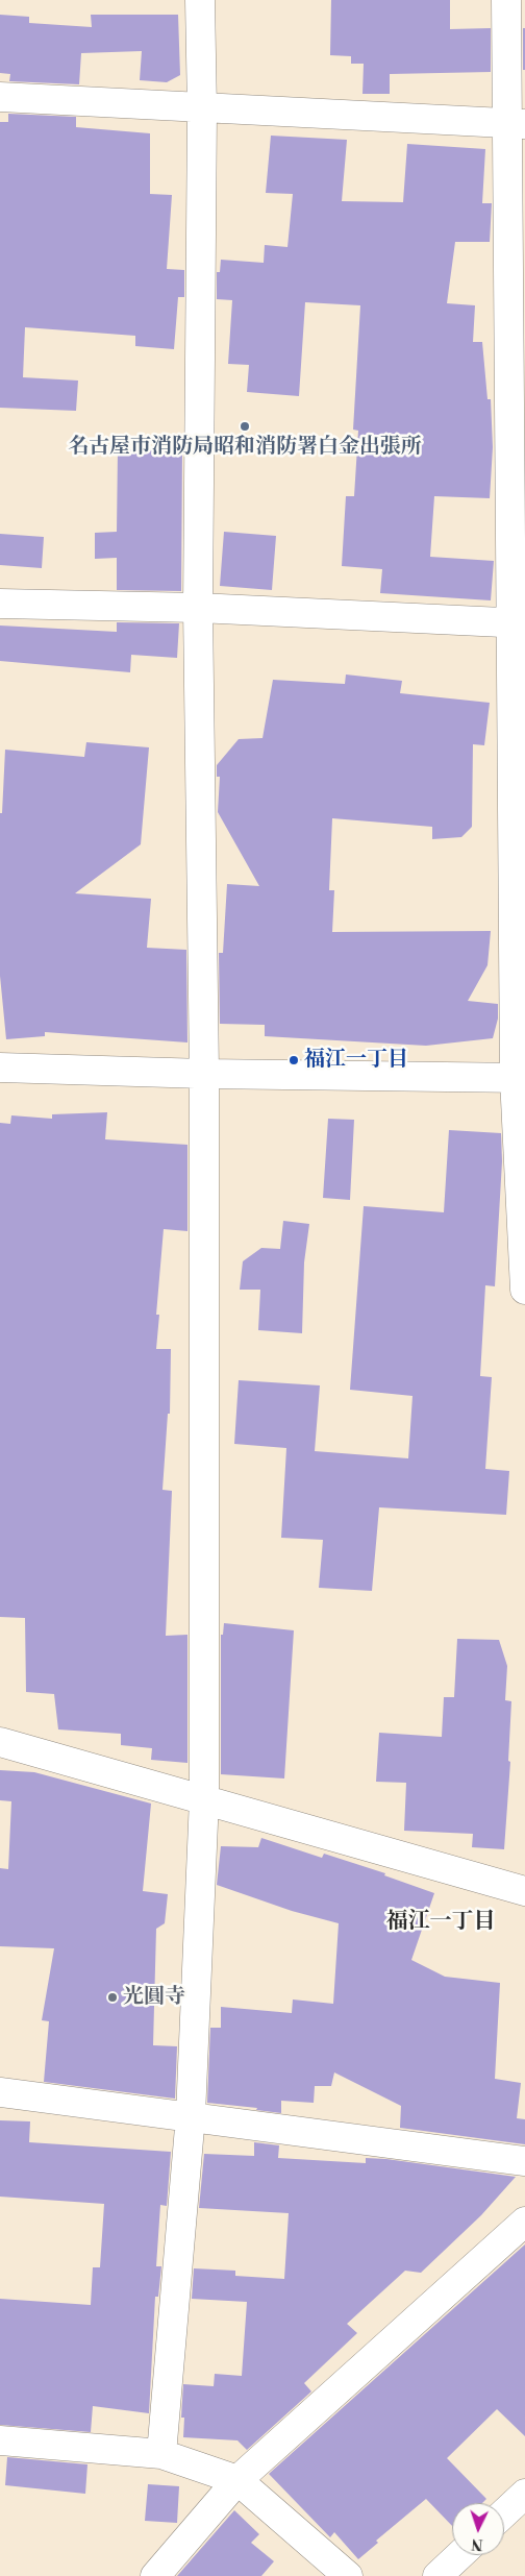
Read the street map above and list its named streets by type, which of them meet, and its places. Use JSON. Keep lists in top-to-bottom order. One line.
{"districts":["福江一丁目"],"places":["名古屋市消防局昭和消防署白金出張所","福江一丁目","光圓寺"],"north":"bottom"}
